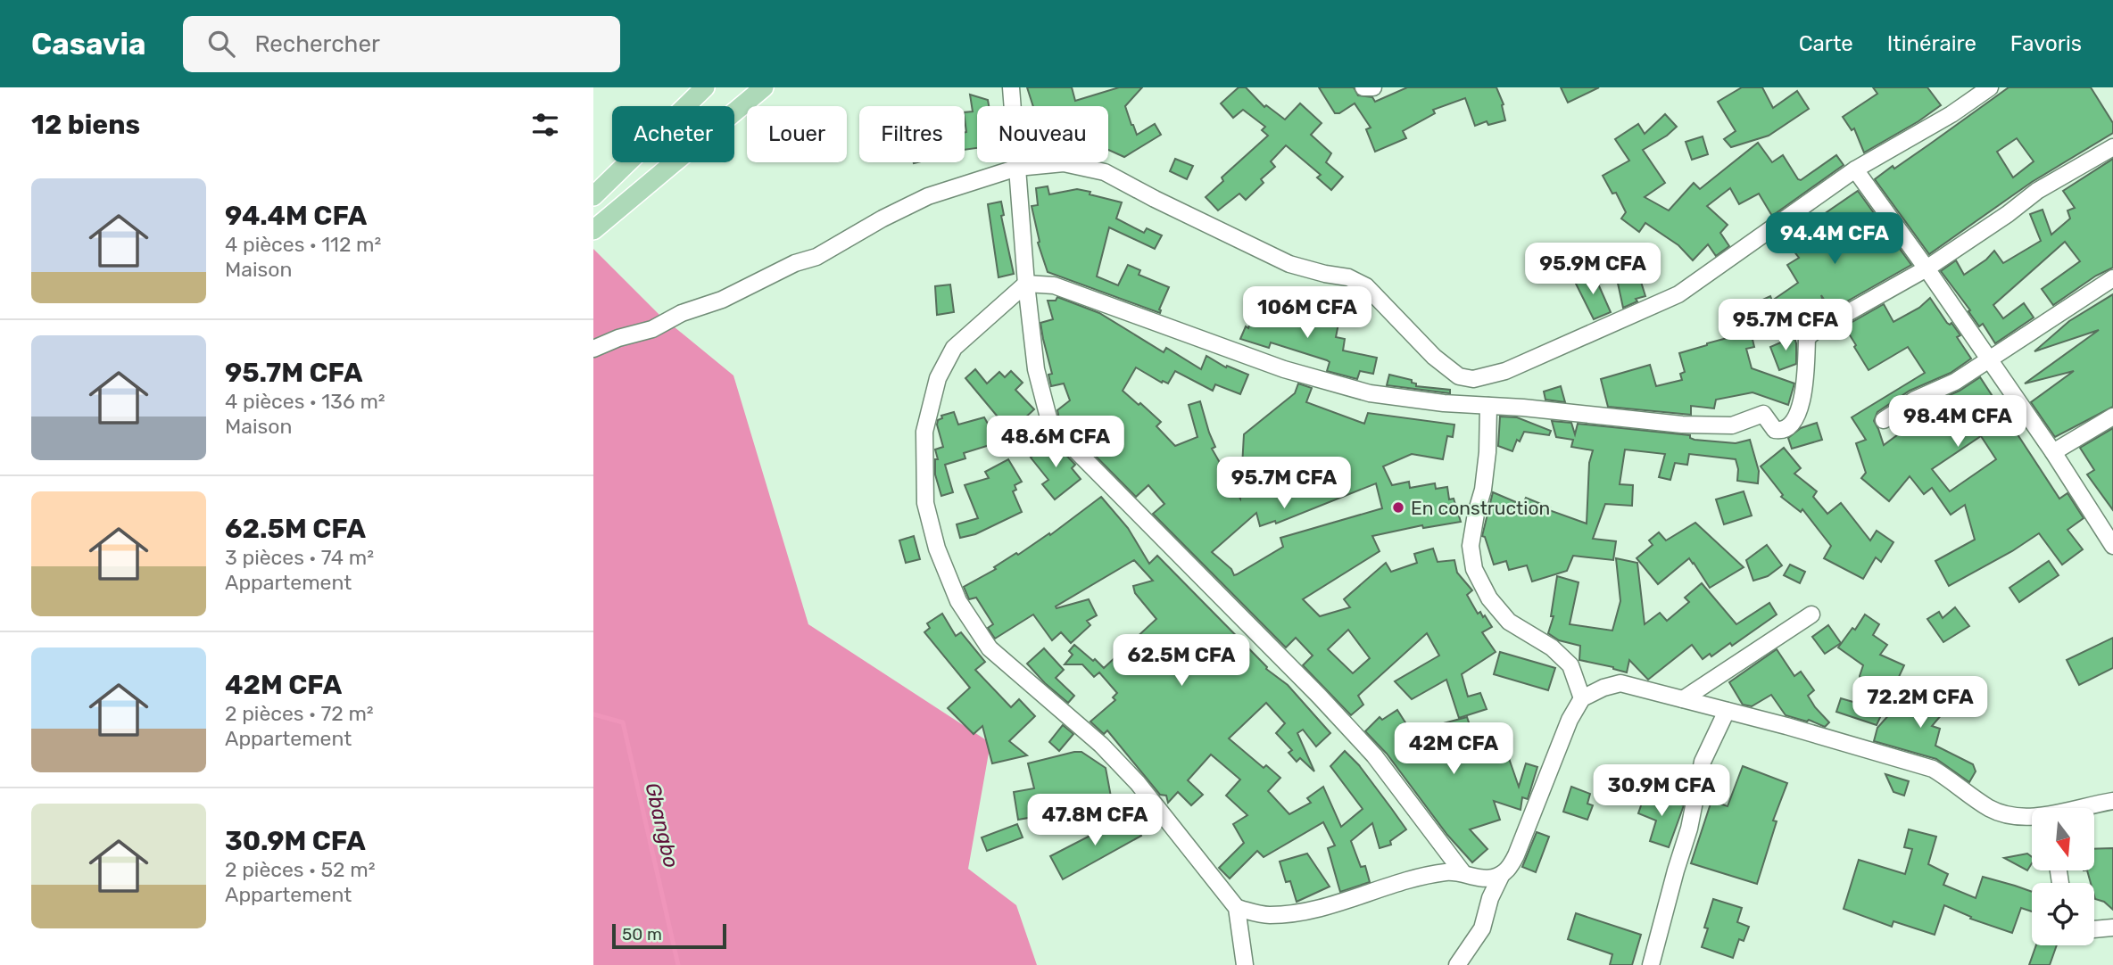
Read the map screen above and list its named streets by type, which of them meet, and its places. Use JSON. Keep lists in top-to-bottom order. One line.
{"water":["Gbangbo"],"places":["En construction"],"scale_bar":"50 m","north":"bottom","page":{"header":"Casavia","search":"Rechercher","nav":["Carte","Itinéraire","Favoris"],"heading":"12 biens","chip":["Acheter","Louer","Filtres","Nouveau"],"list":[{"name":"94.4M CFA","note":"4 pièces · 112 m² · Maison"},{"name":"95.7M CFA","note":"4 pièces · 136 m² · Maison"},{"name":"62.5M CFA","note":"3 pièces · 74 m² · Appartement"},{"name":"42M CFA","note":"2 pièces · 72 m² · Appartement"},{"name":"30.9M CFA","note":"2 pièces · 52 m² · Appartement"}],"price":["94.4M CFA","95.9M CFA","106M CFA","95.7M CFA","98.4M CFA","48.6M CFA","95.7M CFA","62.5M CFA","72.2M CFA","42M CFA","30.9M CFA","47.8M CFA"],"scale":"50 m"}}
